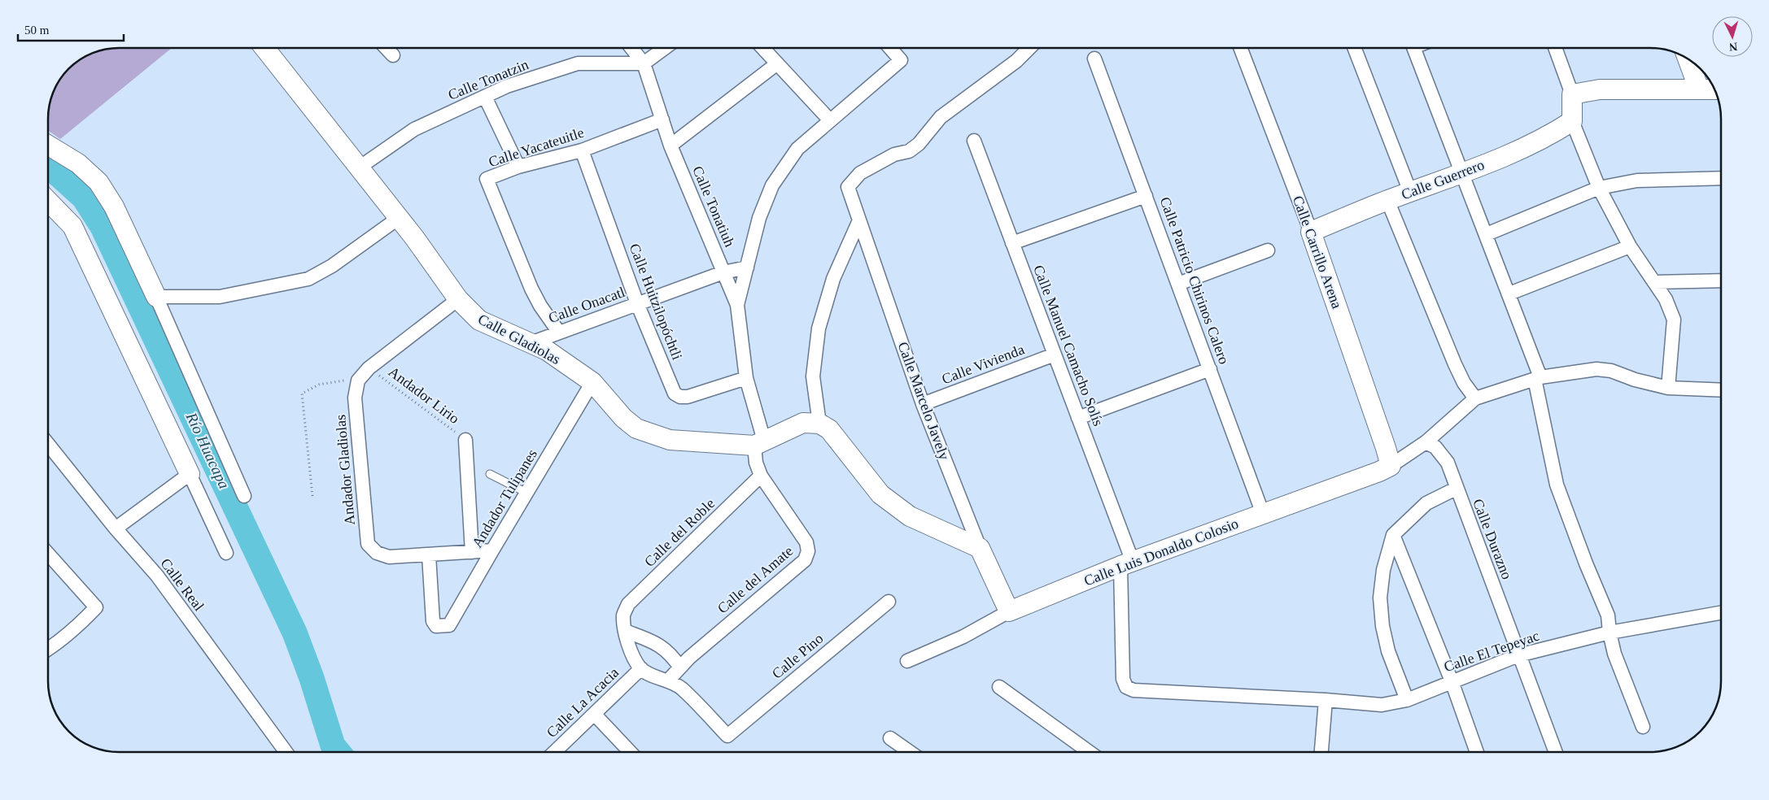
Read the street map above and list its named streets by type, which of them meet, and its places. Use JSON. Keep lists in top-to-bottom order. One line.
{"streets":{"street":["Calle Tonatzin","Calle Yacateuitle","Calle Guerrero","Calle Tonatiuh","Calle Carrillo Arena","Calle Patricio Chirinos Calero","Calle Huitzilopóchtli","Calle Onacatl","Calle Gladiolas","Calle Manuel Camacho Solís","Calle Vivienda","Calle Marcelo Javely","Andador Gladiolas","Andador Tulipanes","Calle del Roble","Calle Durazno","Calle Luis Donaldo Colosio","Calle del Amate","Calle Real","Calle El Tepeyac","Calle Pino","Calle La Acacia"],"path":["Andador Lirio"]},"crossings":[["Calle Tonatzin","Calle Tonatiuh"],["Calle Tonatzin","Calle Gladiolas"],["Calle Yacateuitle","Calle Tonatiuh"],["Calle Yacateuitle","Calle Huitzilopóchtli"],["Calle Yacateuitle","Calle Onacatl"],["Calle Guerrero","Calle Carrillo Arena"],["Calle Tonatiuh","Calle Onacatl"],["Calle Tonatiuh","Calle del Amate"],["Calle Carrillo Arena","Calle Luis Donaldo Colosio"],["Calle Patricio Chirinos Calero","Calle Luis Donaldo Colosio"],["Calle Huitzilopóchtli","Calle Onacatl"],["Calle Huitzilopóchtli","Calle del Amate"],["Calle Onacatl","Calle Gladiolas"],["Calle Gladiolas","Andador Tulipanes"],["Calle Gladiolas","Calle del Amate"],["Calle Manuel Camacho Solís","Calle Vivienda"],["Calle Manuel Camacho Solís","Calle Luis Donaldo Colosio"],["Calle Manuel Camacho Solís","Calle El Tepeyac"],["Calle Vivienda","Calle Marcelo Javely"],["Calle Marcelo Javely","Calle Luis Donaldo Colosio"],["Andador Gladiolas","Andador Tulipanes"],["Calle del Roble","Calle del Amate"],["Calle Durazno","Calle El Tepeyac"],["Calle del Amate","Calle Pino"]],"water":["Río Huacapa"],"scale_bar":"50 m","north":"bottom"}
